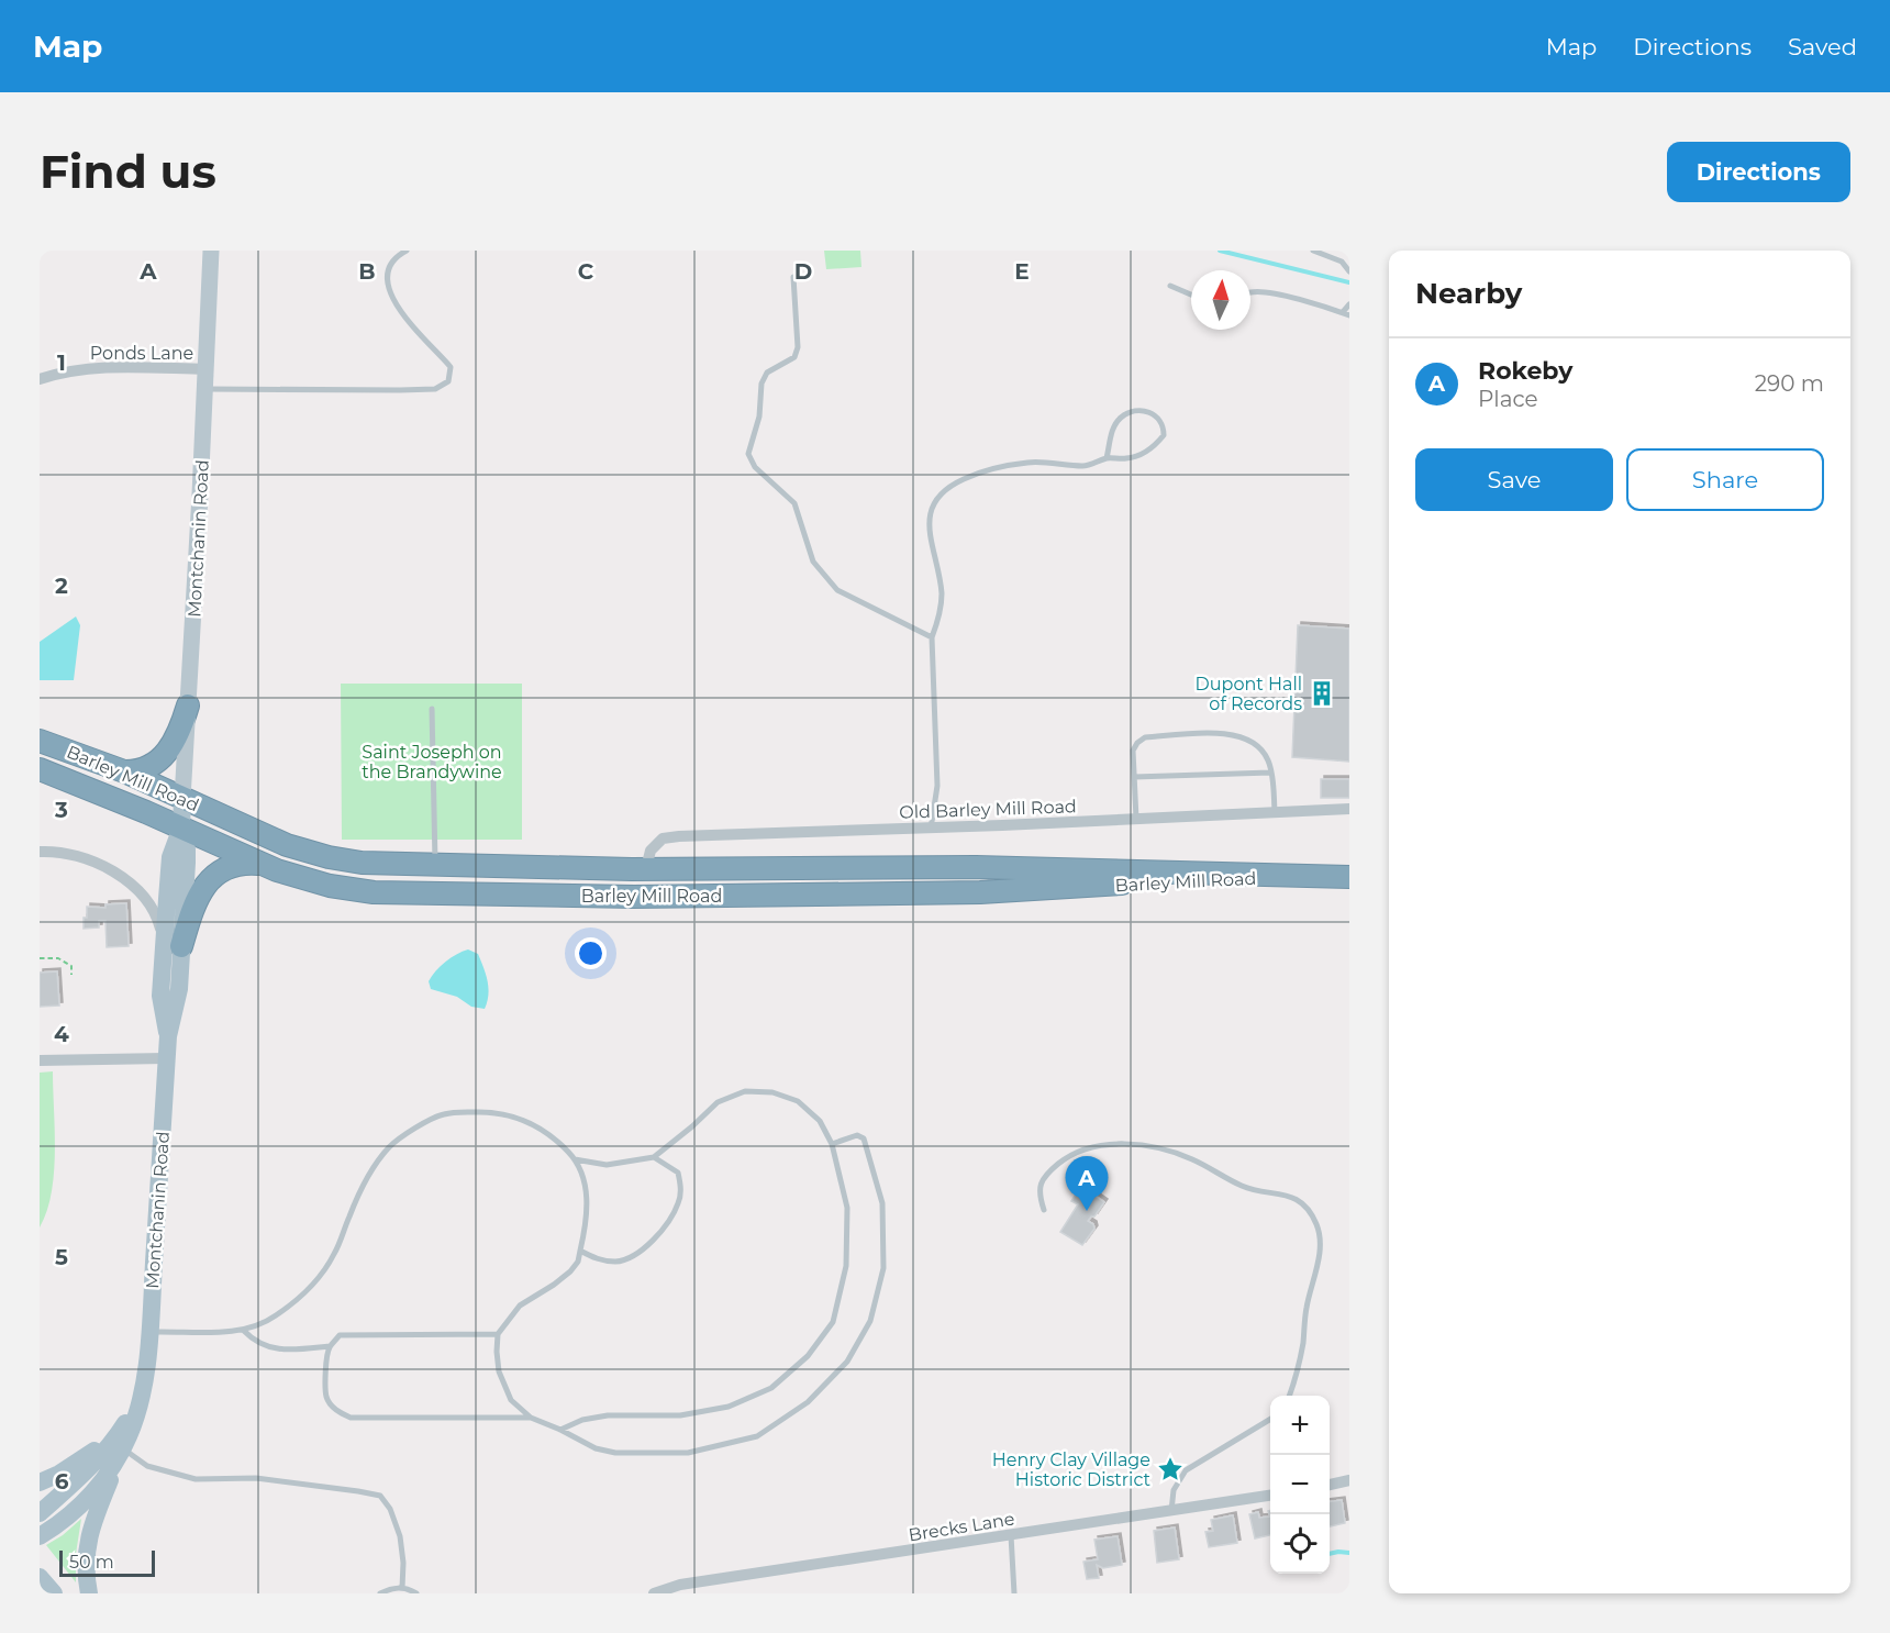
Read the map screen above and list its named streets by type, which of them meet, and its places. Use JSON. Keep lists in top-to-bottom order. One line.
{"streets":{"highway":["Barley Mill Road"],"main road":["Montchanin Road"],"street":["Ponds Lane","Old Barley Mill Road","Brecks Lane"]},"crossings":[["Ponds Lane","Montchanin Road"],["Montchanin Road","Barley Mill Road"],["Barley Mill Road","Old Barley Mill Road"]],"parks":["Saint Joseph on the Brandywine"],"places":{"building":["Dupont Hall of Records"],"place":["Henry Clay Village Historic District"]},"scale_bar":"50 m","north":"top","page":{"header":"Map","nav":["Map","Directions","Saved"],"buttons":["Directions",["Save","Share"]],"title":"Find us","heading":"Nearby","list":[{"mark":"A","name":"Rokeby","note":"Place","value":"290 m"}],"pins":"A","map_buttons":["+","−"],"scale":"50 m"},"grid":{"columns":["A","B","C","D","E"],"rows":["1","2","3","4","5","6"]}}
